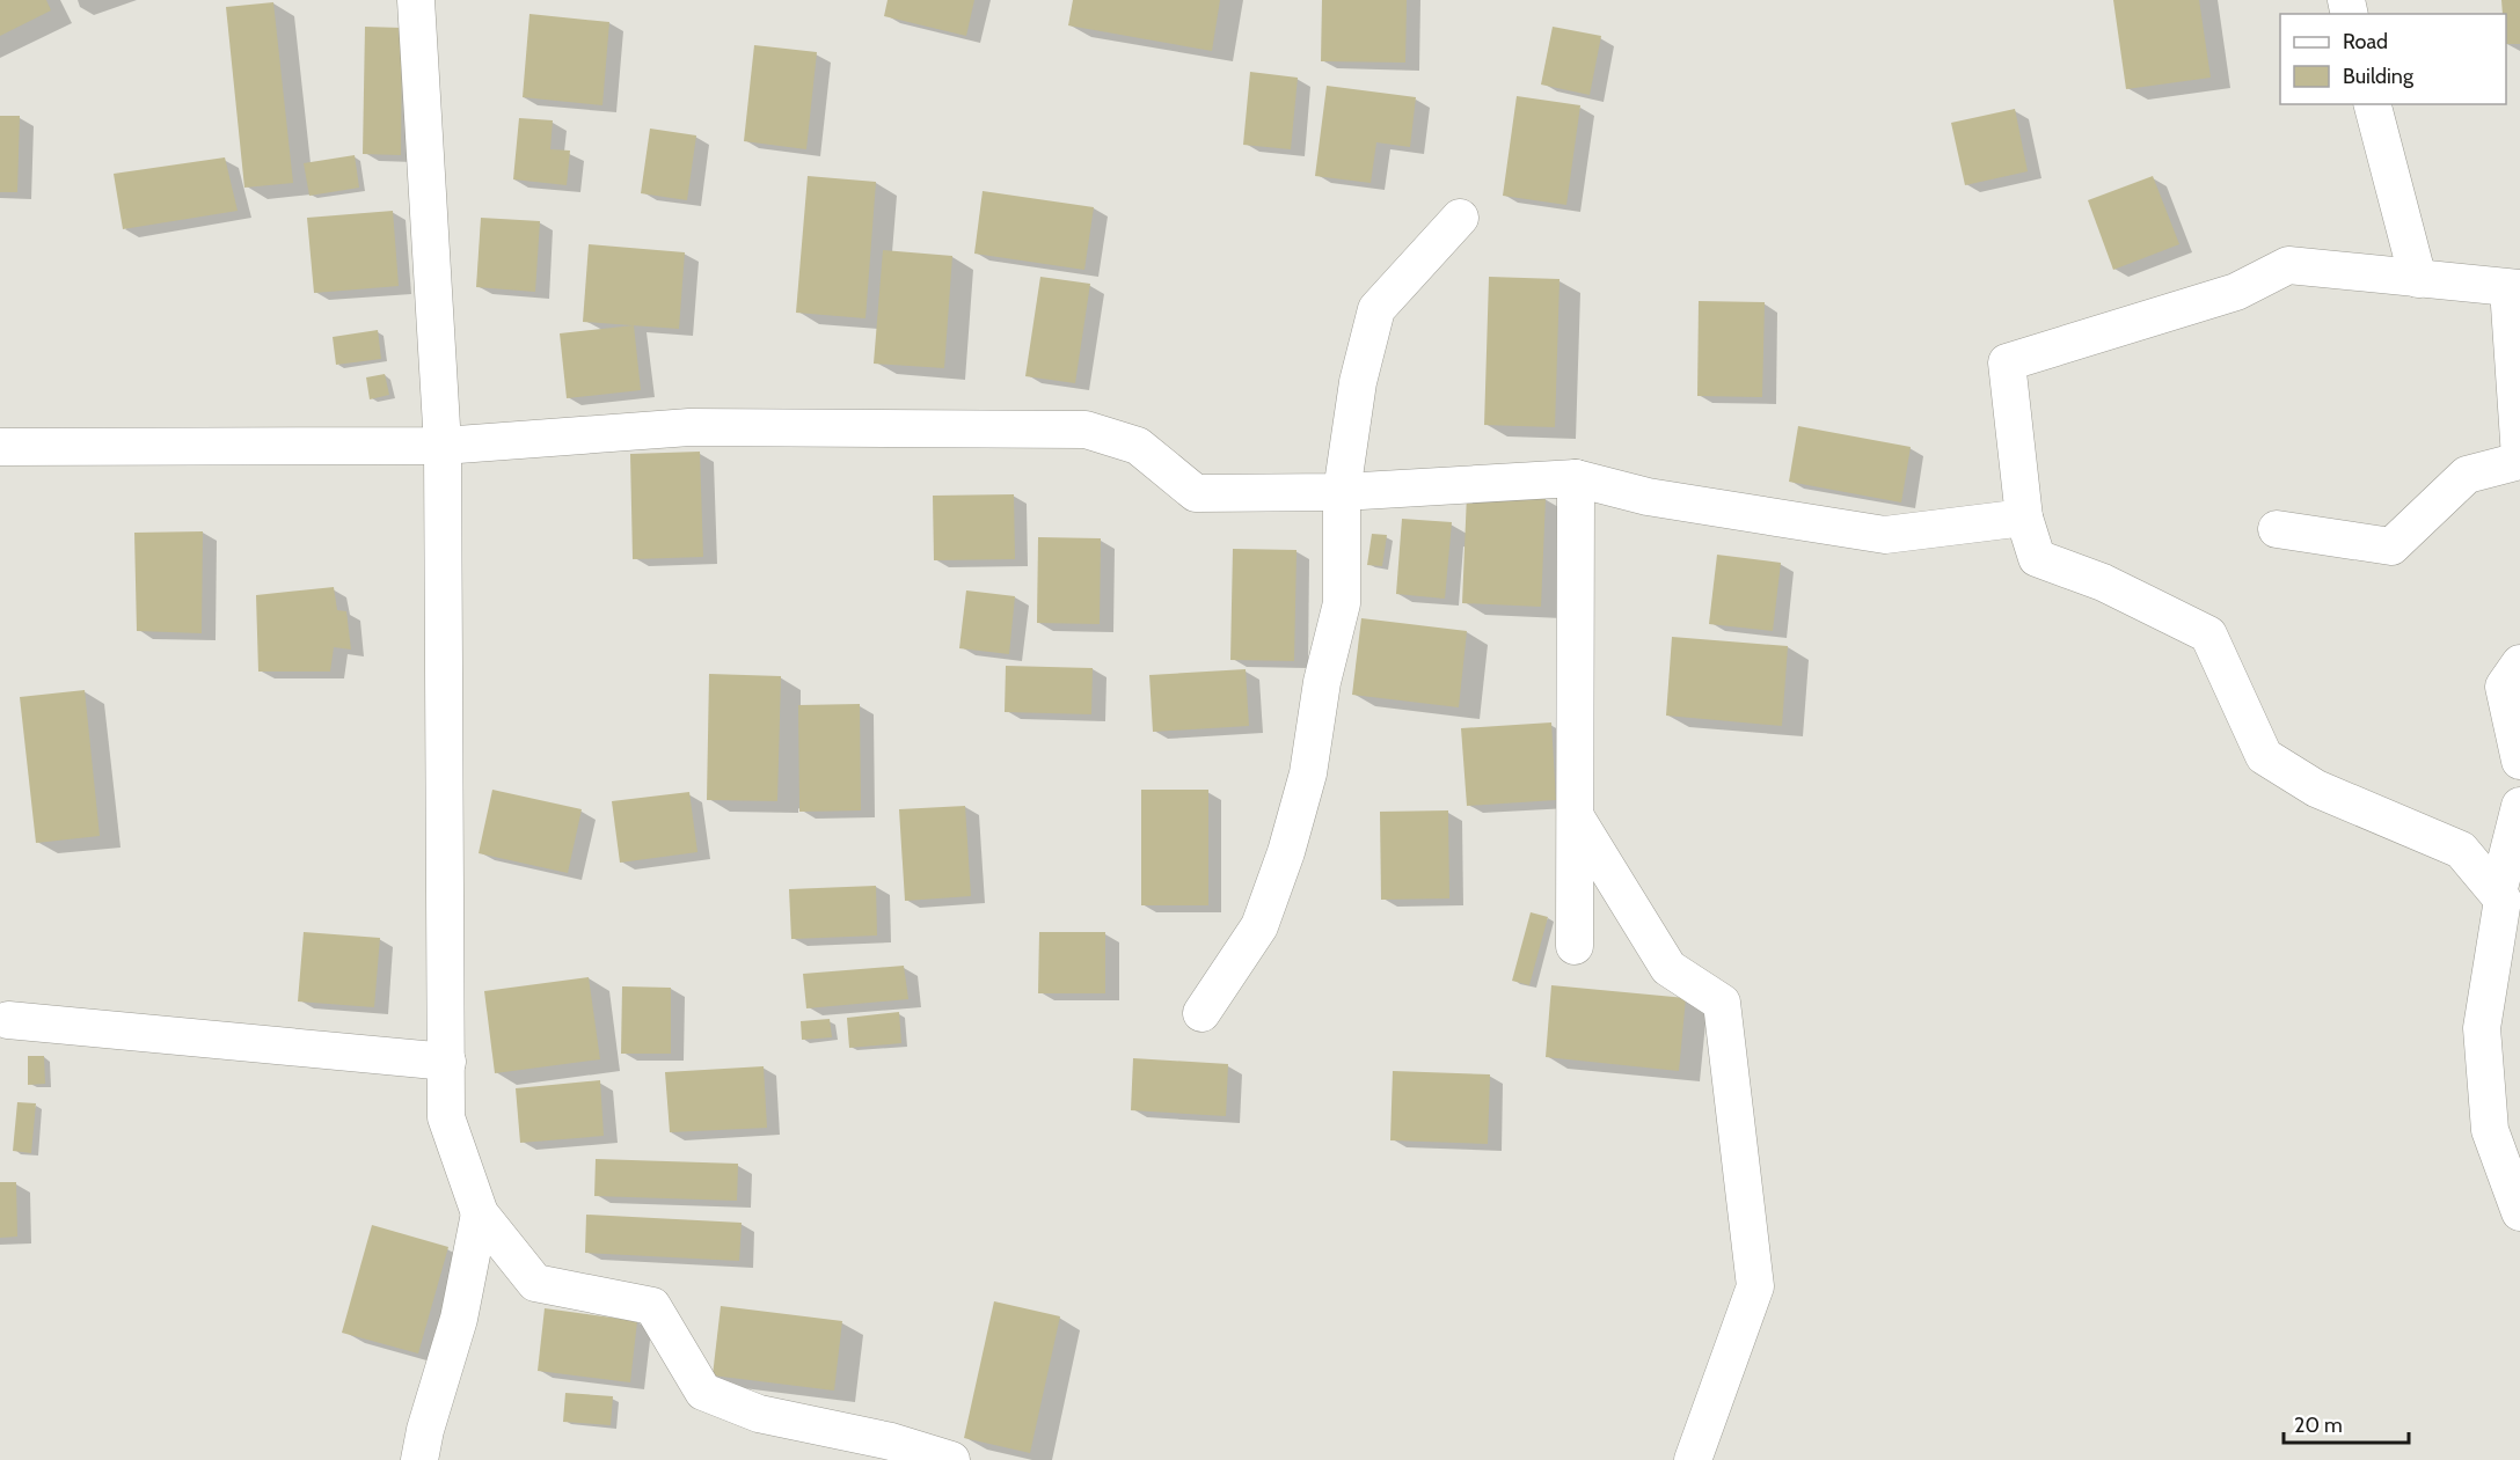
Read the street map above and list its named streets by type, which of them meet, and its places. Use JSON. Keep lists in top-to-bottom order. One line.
{"legend":["Road","Building"],"scale_bar":"20 m"}
